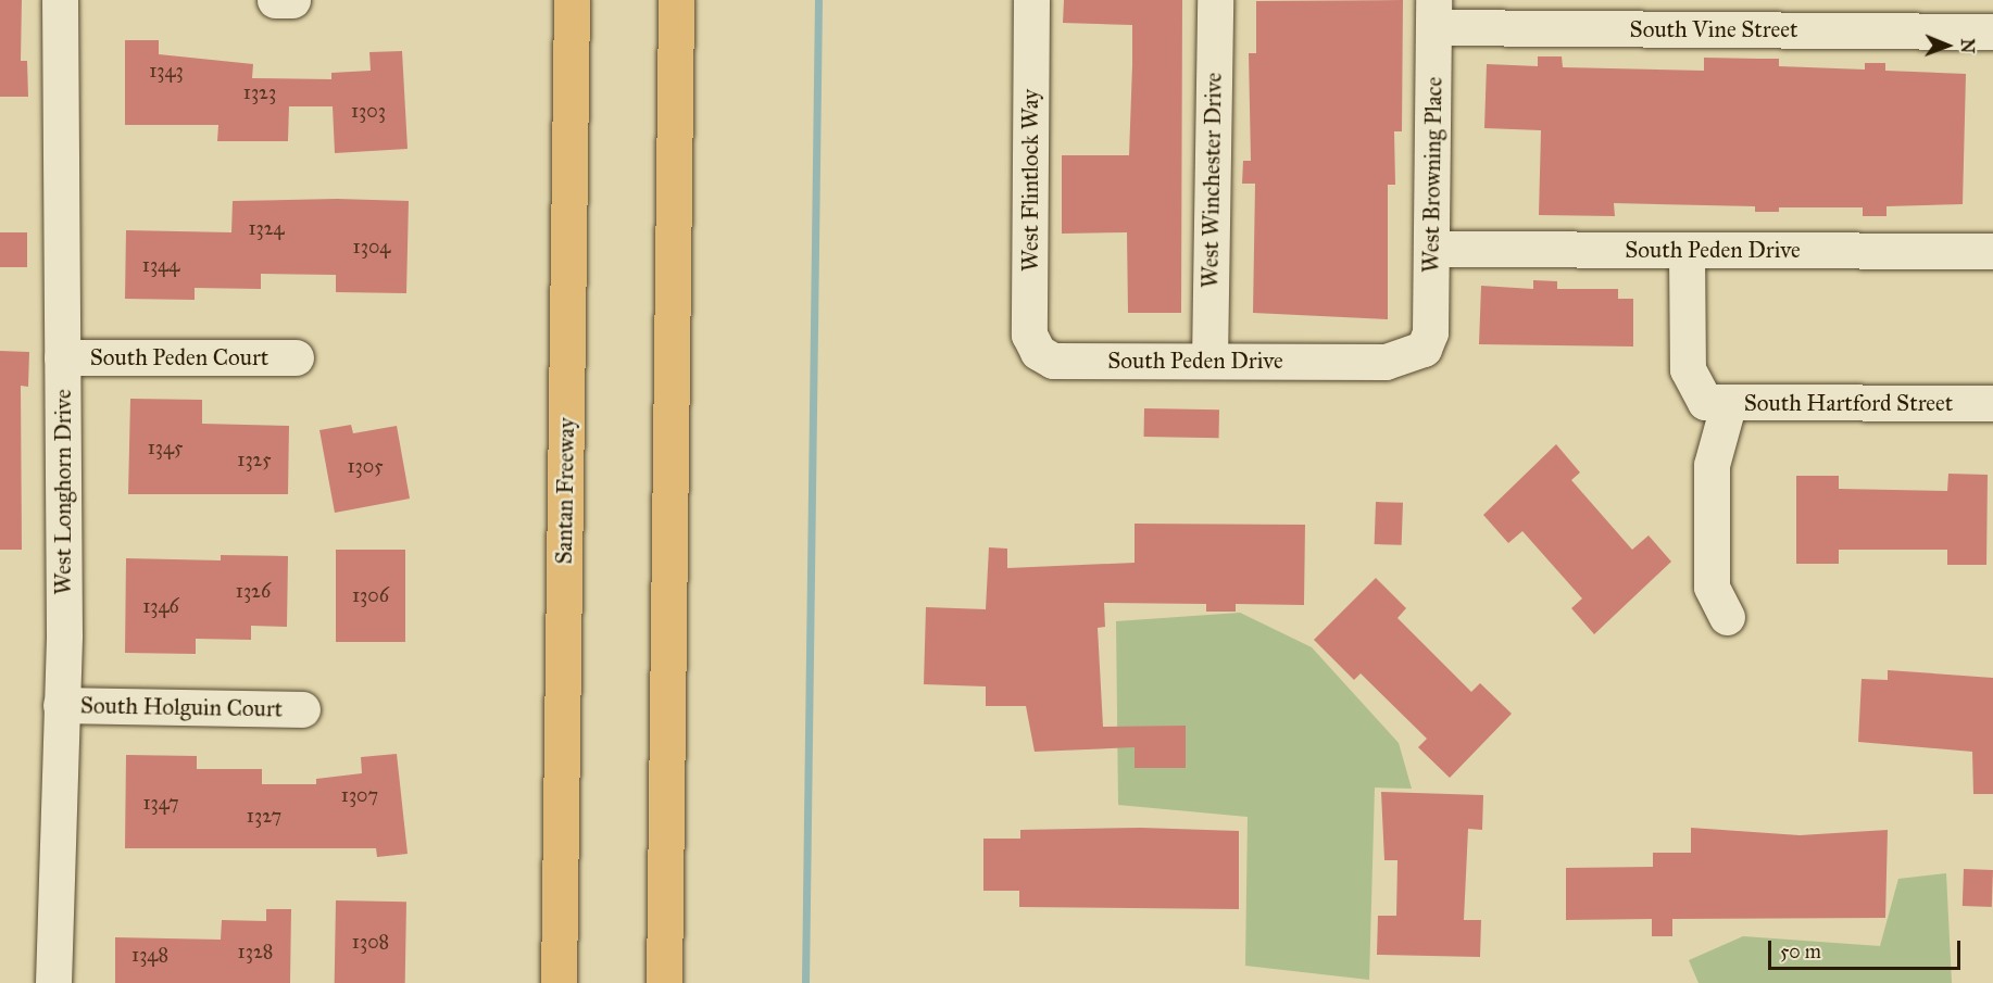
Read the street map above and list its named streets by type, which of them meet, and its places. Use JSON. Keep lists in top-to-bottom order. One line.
{"streets":{"highway":["Santan Freeway"],"street":["South Vine Street","West Browning Place","West Flintlock Way","West Winchester Drive","South Peden Drive","South Peden Court","South Hartford Street","West Longhorn Drive","South Holguin Court"]},"crossings":[["South Vine Street","West Browning Place"],["West Browning Place","South Peden Drive"],["West Flintlock Way","South Peden Drive"],["West Winchester Drive","South Peden Drive"],["South Peden Court","West Longhorn Drive"],["West Longhorn Drive","South Holguin Court"]],"house_numbers":["1343","1323","1303","1324","1304","1344","1345","1325","1305","1326","1306","1346","1307","1347","1327","1308","1328","1348"],"scale_bar":"50 m","north":"right"}
